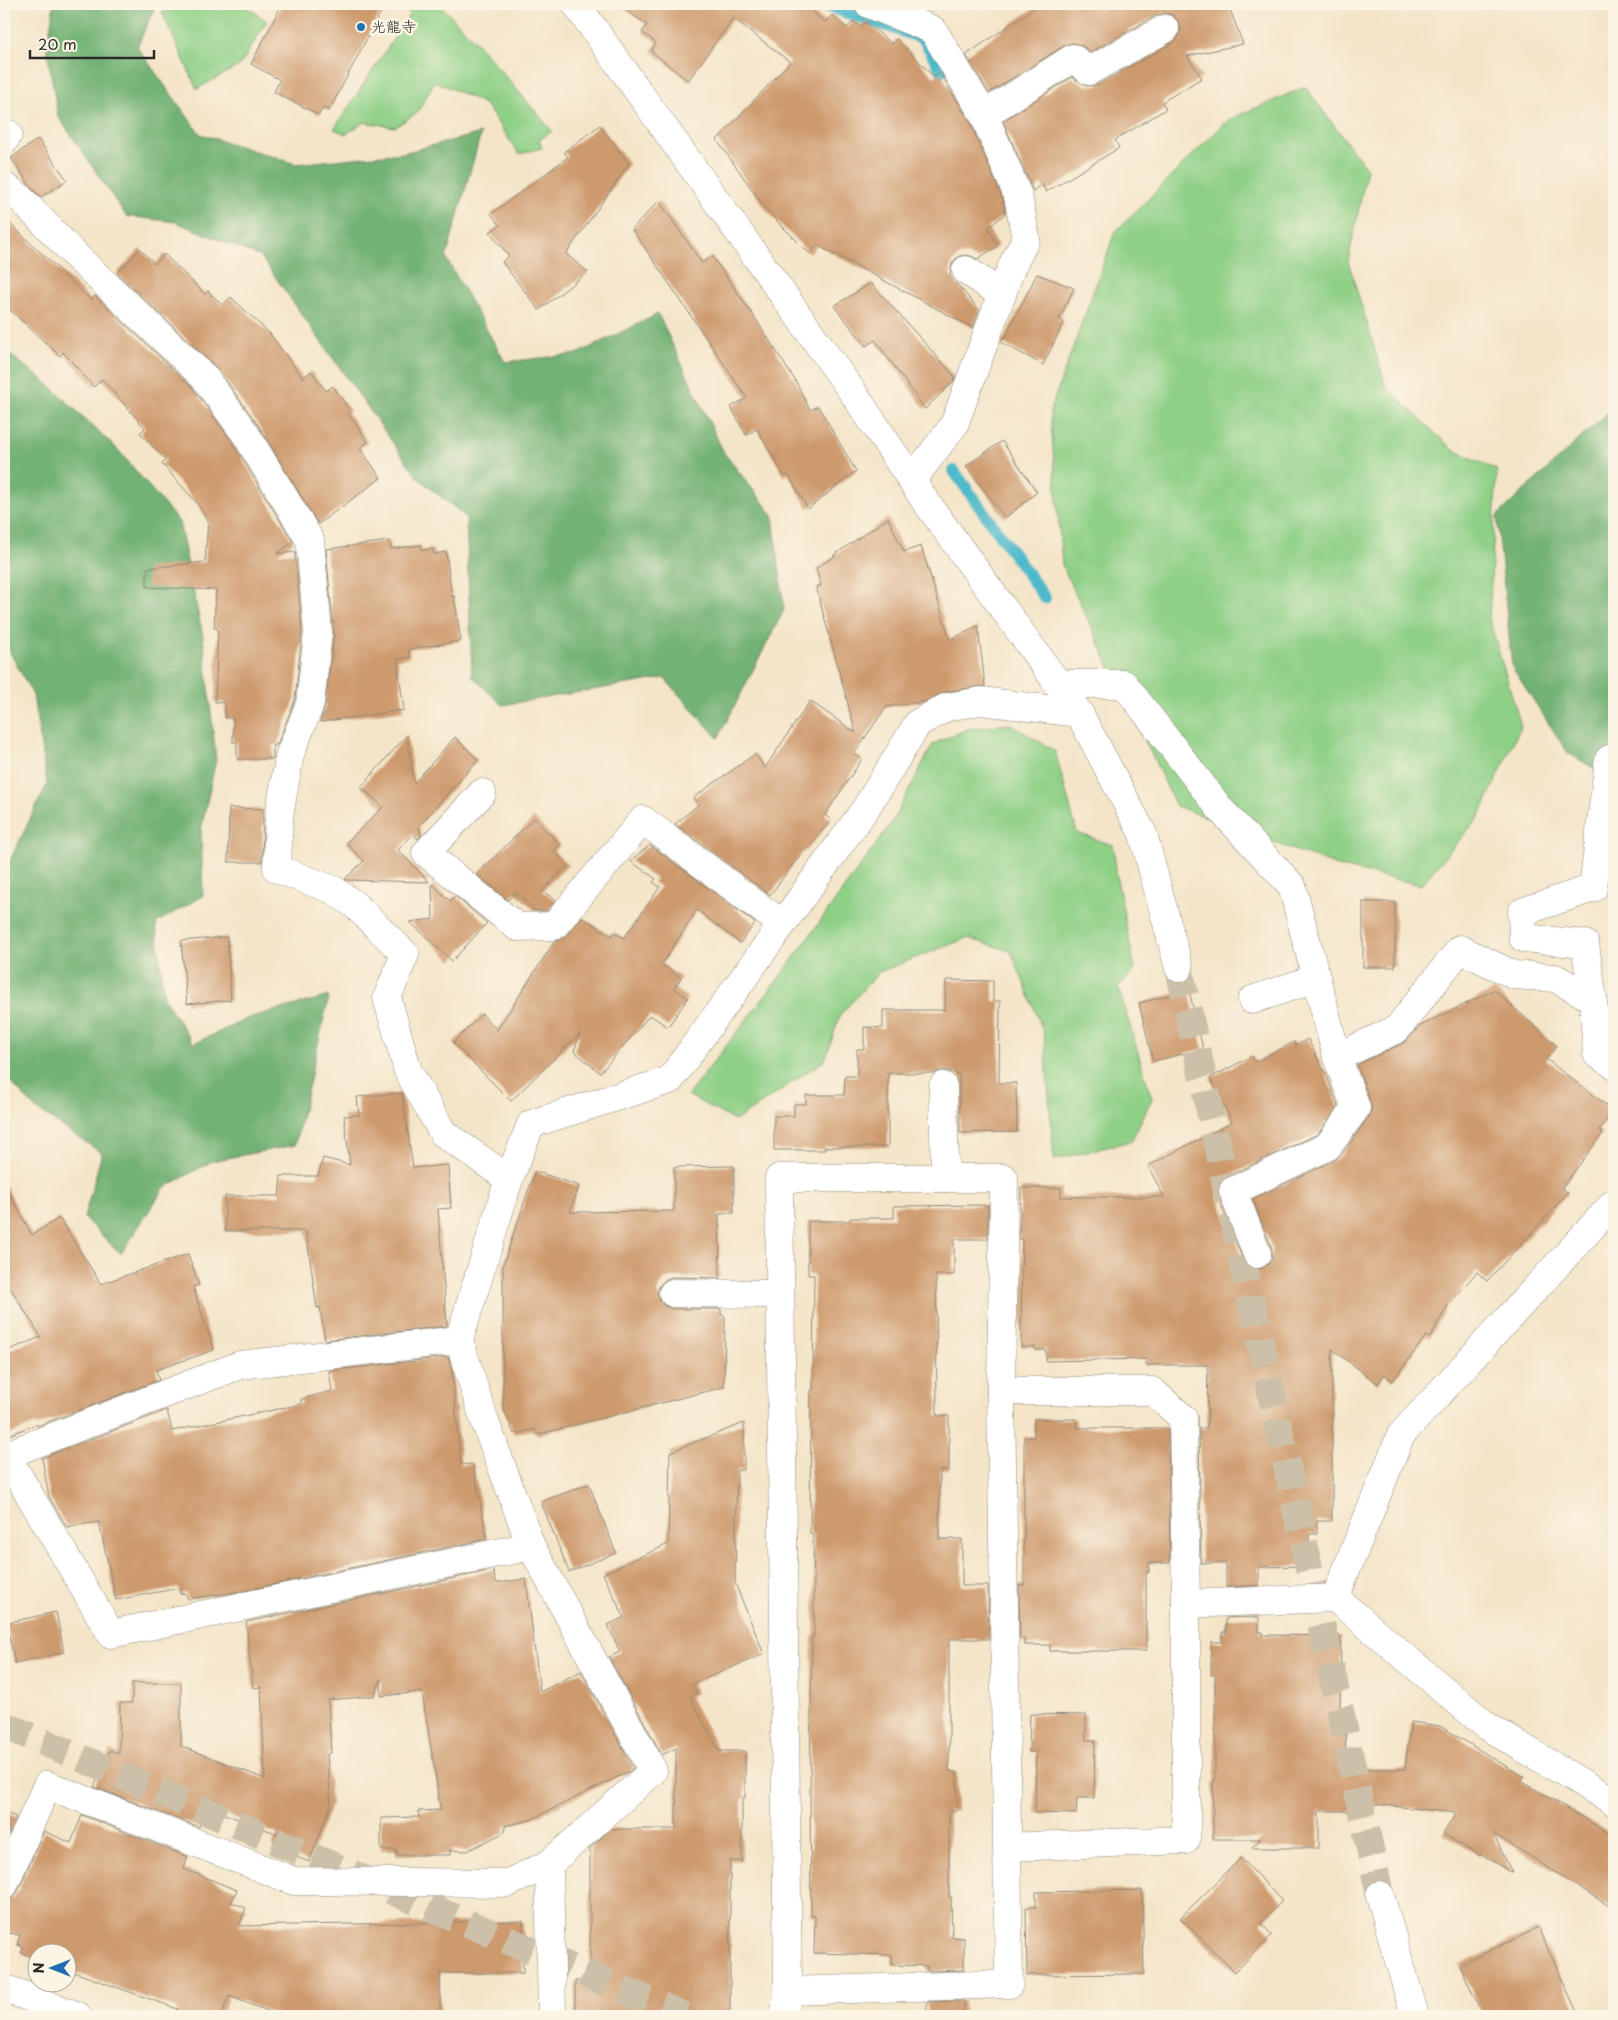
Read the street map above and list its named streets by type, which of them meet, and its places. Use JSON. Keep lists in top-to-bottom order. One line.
{"places":["光龍寺"],"scale_bar":"20 m","north":"left"}
